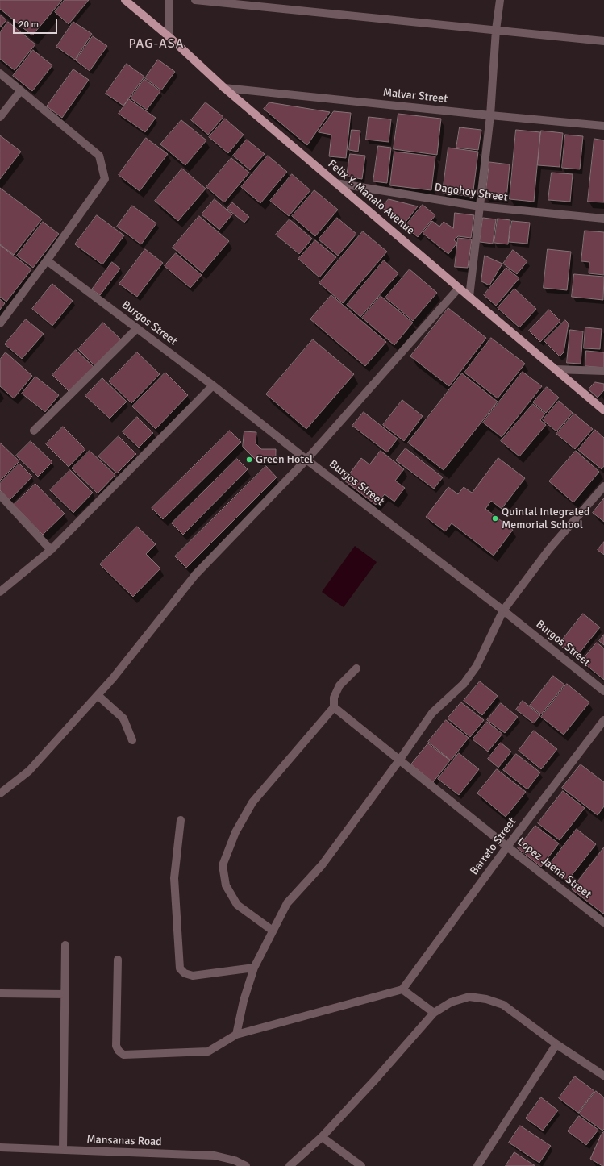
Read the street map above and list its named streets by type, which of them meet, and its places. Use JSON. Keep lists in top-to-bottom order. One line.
{"streets":{"main road":["Felix Y. Manalo Avenue"],"street":["Malvar Street","Dagohoy Street","Burgos Street","Barreto Street","Lopez Jaena Street","Mansanas Road"]},"crossings":[["Malvar Street","Felix Y. Manalo Avenue"],["Dagohoy Street","Felix Y. Manalo Avenue"],["Barreto Street","Lopez Jaena Street"]],"districts":["PAG-ASA"],"places":["Green Hotel","Quintal Integrated Memorial School"],"scale_bar":"20 m"}
